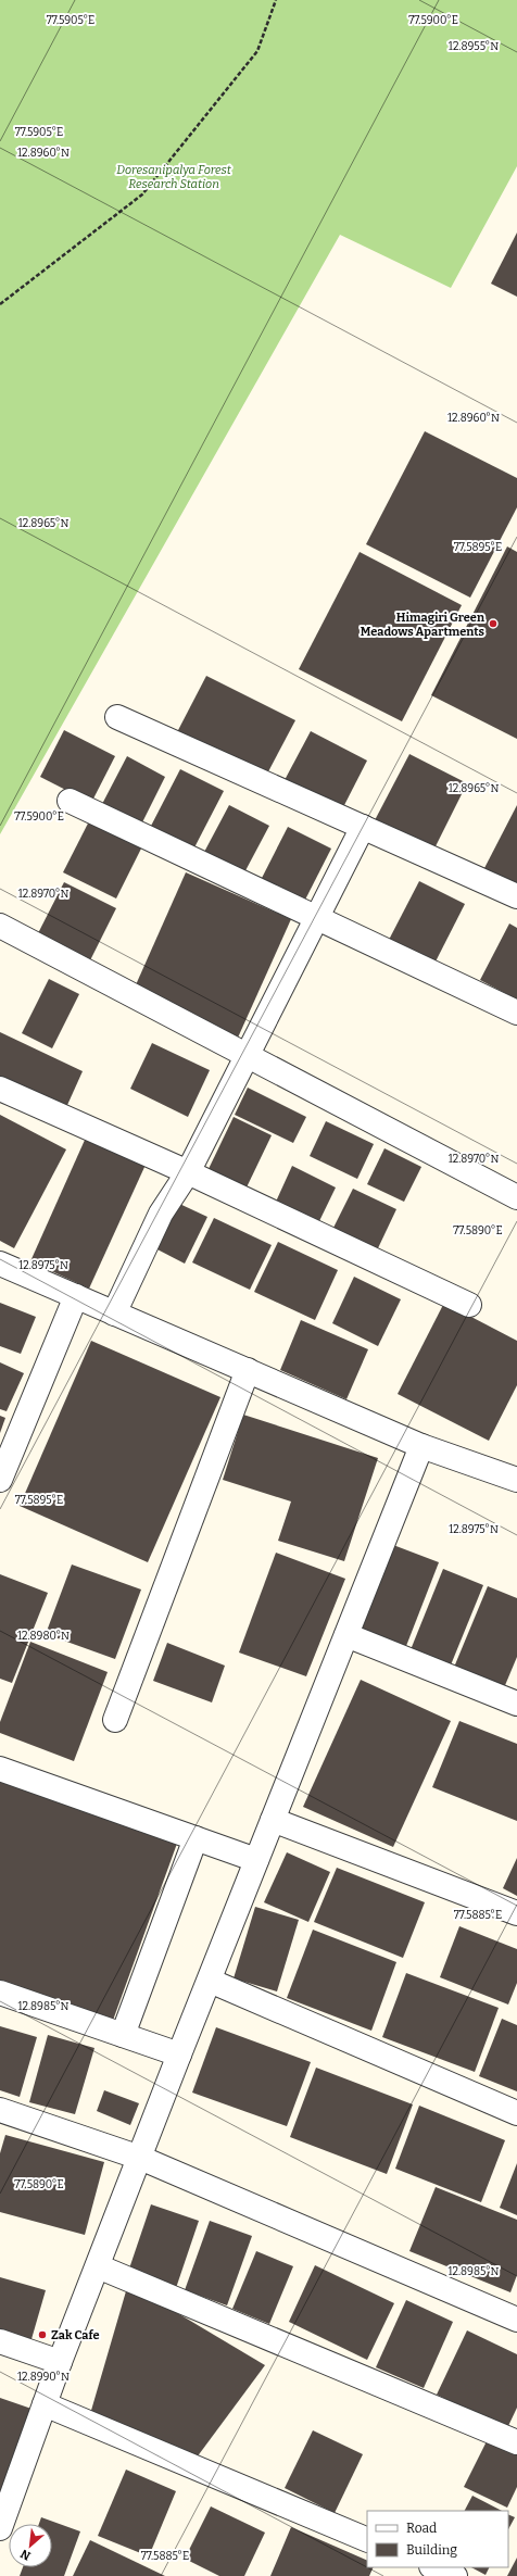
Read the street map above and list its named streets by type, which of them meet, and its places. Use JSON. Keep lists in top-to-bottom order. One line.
{"parks":["Doresanipalya Forest Research Station"],"places":["Himagiri Green Meadows Apartments","Zak Cafe"],"legend":["Road","Building"],"north":"bottom left","coordinates":["77.5905°E","77.5900°E","12.8955°N","12.8960°N","12.8965°N","77.5895°E","12.8970°N","77.5890°E","12.8975°N","12.8980°N","77.5885°E","12.8985°N","12.8990°N"]}
